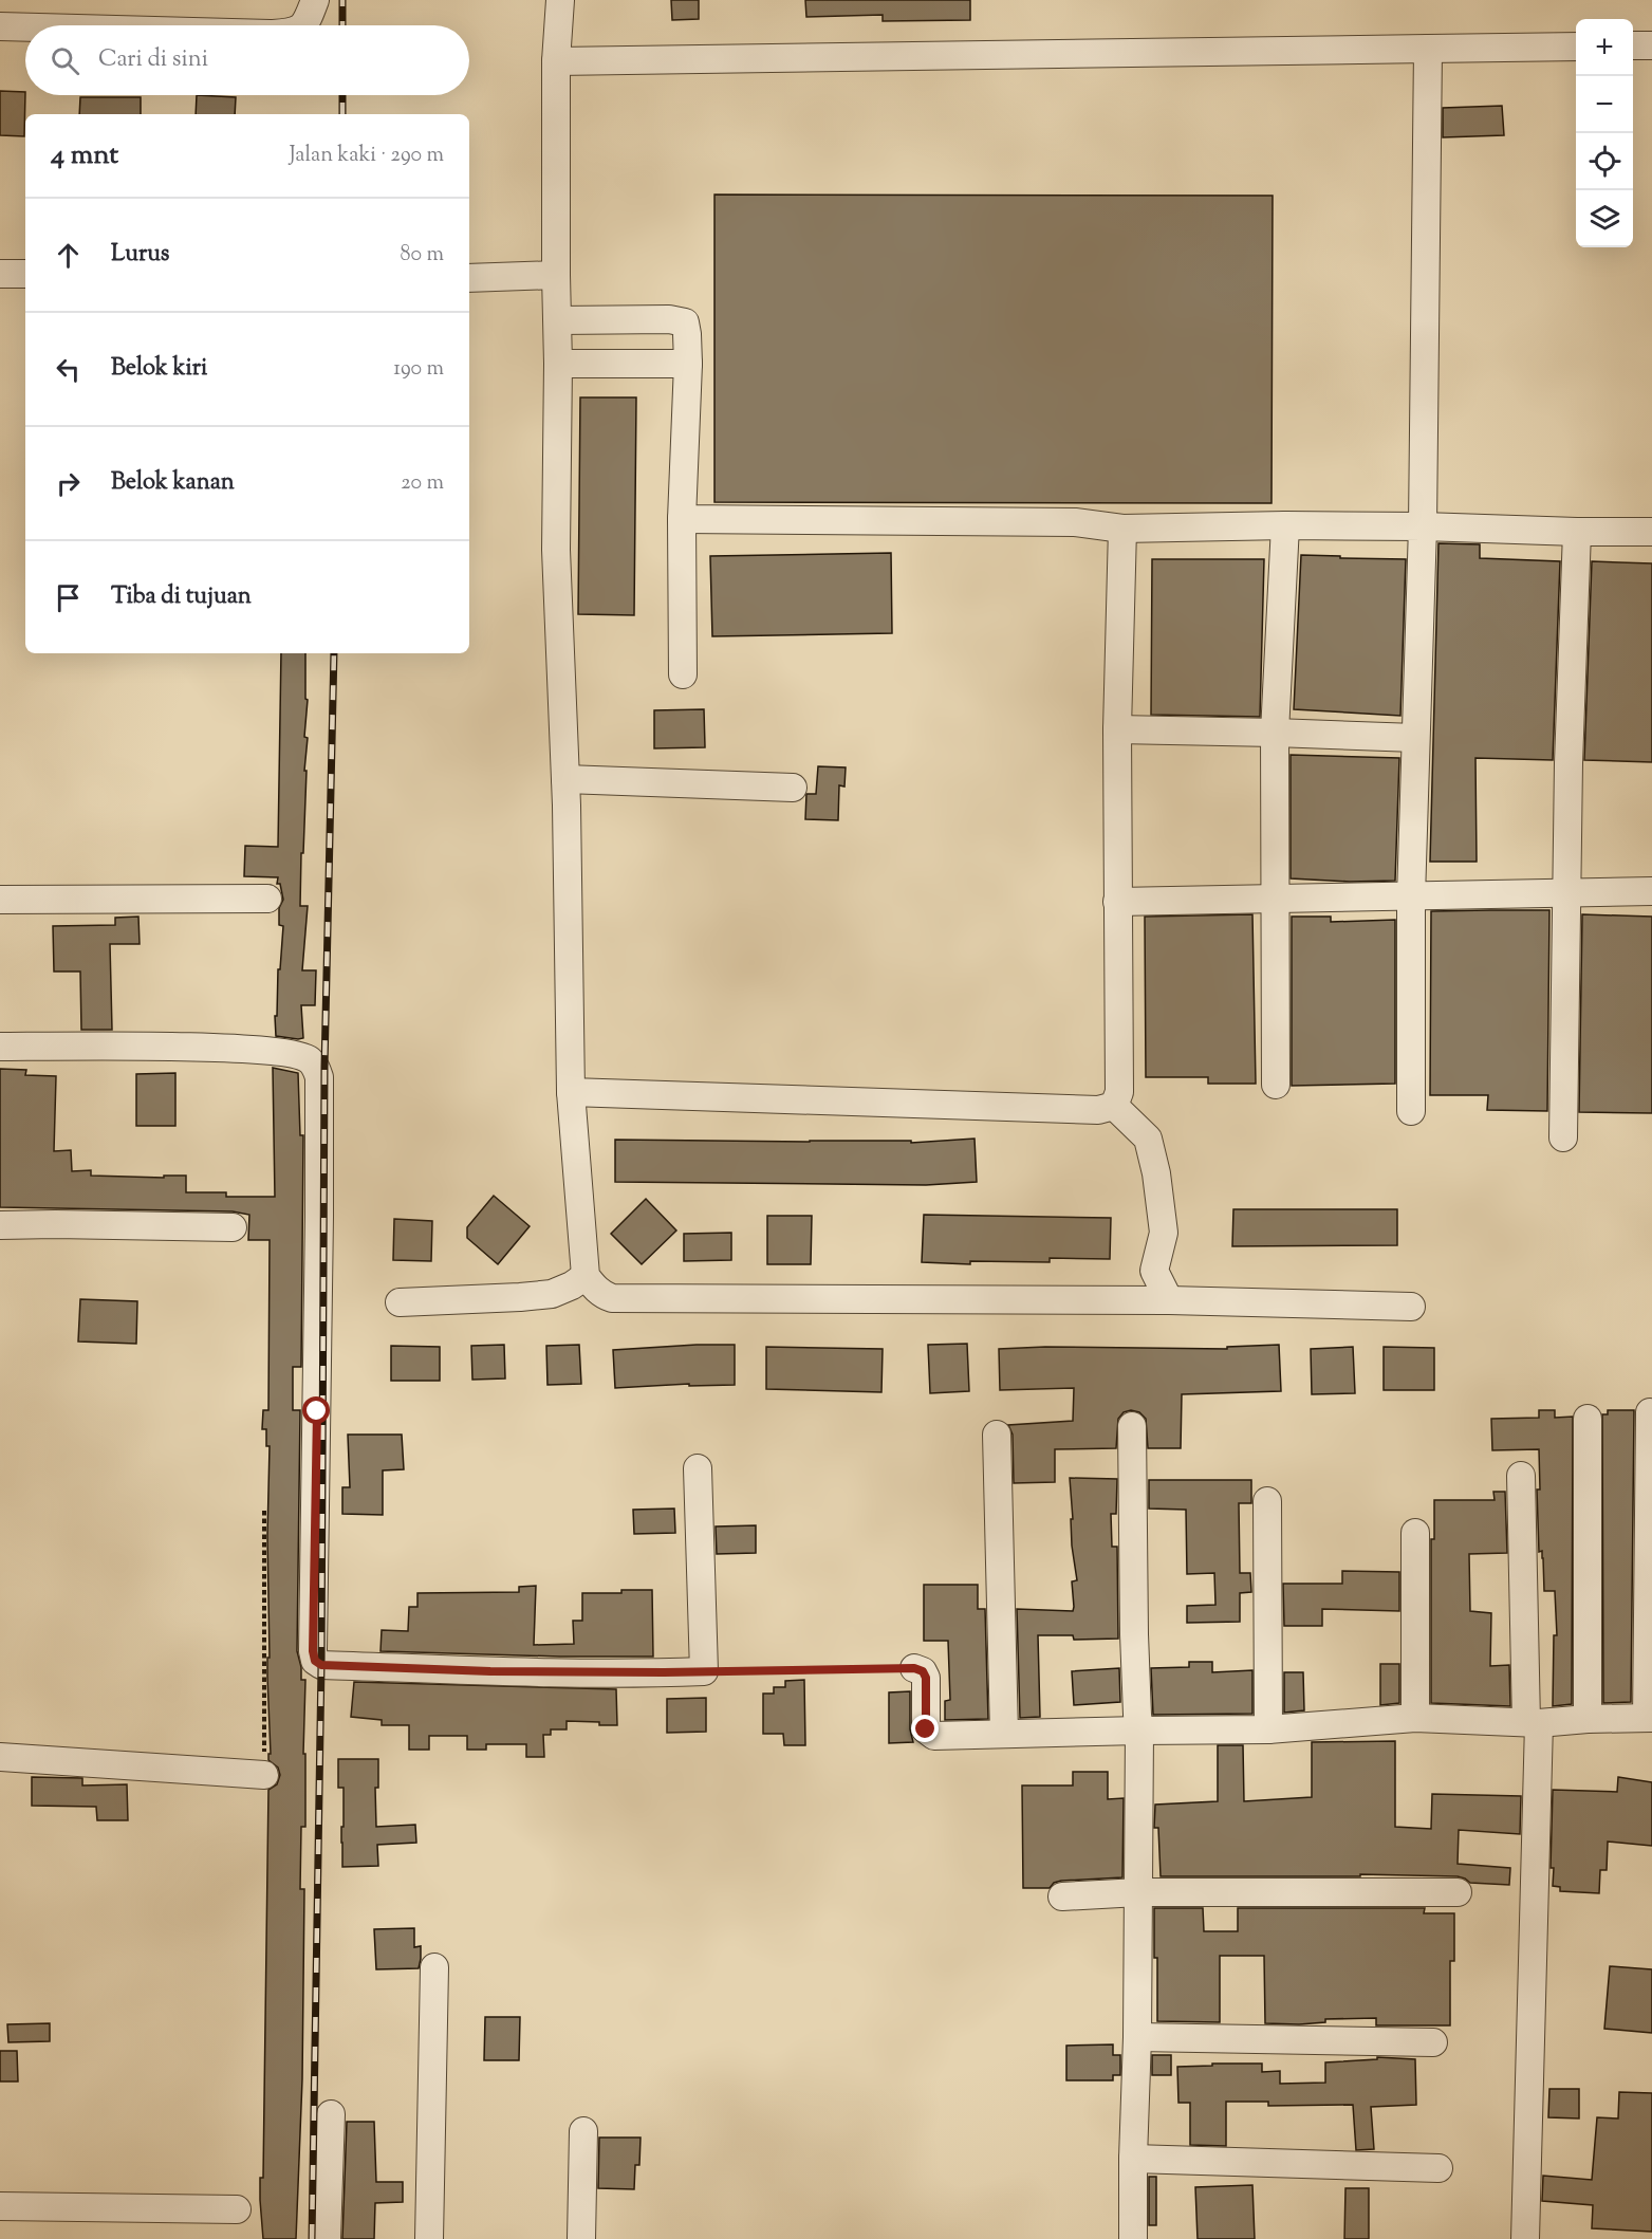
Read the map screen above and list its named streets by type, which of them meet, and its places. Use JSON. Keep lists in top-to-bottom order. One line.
{"page":{"map_buttons":["+","−"],"search":"Cari di sini","heading":["4 mnt","Jalan kaki · 290 m"],"list":[["Lurus","80 m"],["Belok kiri","190 m"],["Belok kanan","20 m"],"Tiba di tujuan"]}}
